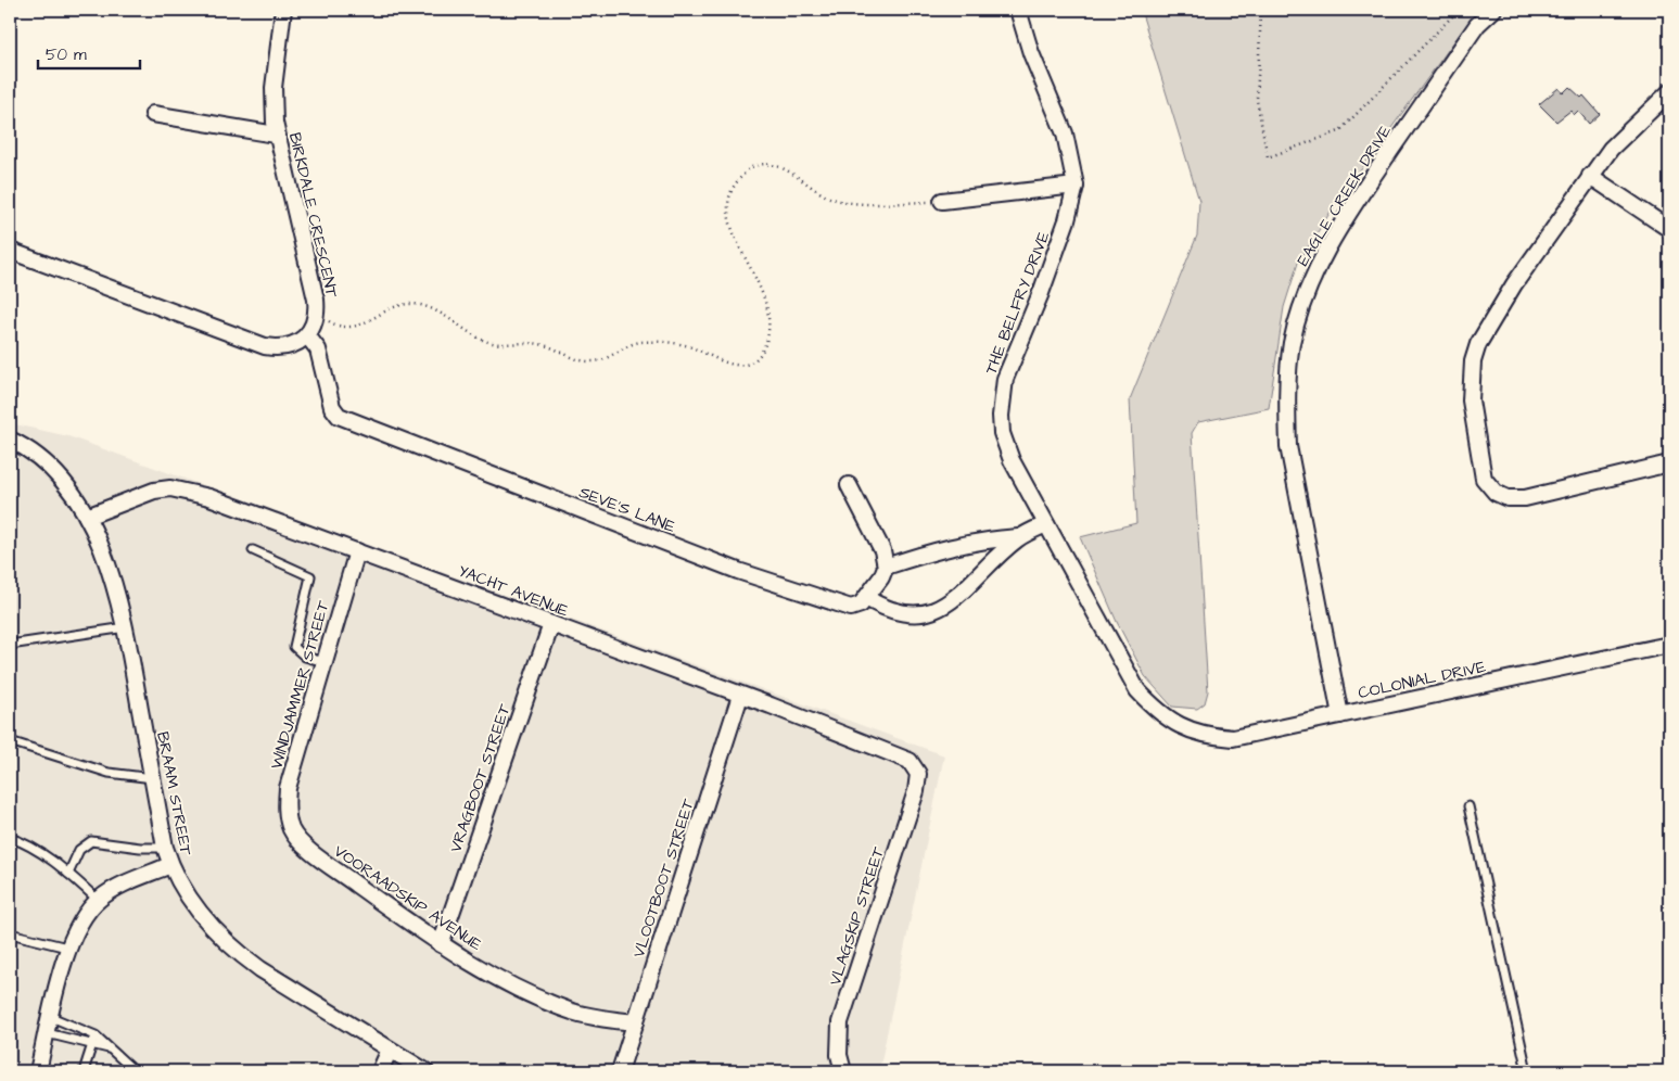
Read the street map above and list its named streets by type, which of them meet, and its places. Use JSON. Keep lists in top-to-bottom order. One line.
{"streets":{"street":["EAGLE CREEK DRIVE","BIRKDALE CRESCENT","THE BELFRY DRIVE","SEVE'S LANE","YACHT AVENUE","COLONIAL DRIVE","WINDJAMMER STREET","VRAGBOOT STREET","BRAAM STREET","VLOOTBOOT STREET","VOORAADSKIP AVENUE","VLAGSKIP STREET"]},"crossings":[["EAGLE CREEK DRIVE","COLONIAL DRIVE"],["BIRKDALE CRESCENT","SEVE'S LANE"],["THE BELFRY DRIVE","COLONIAL DRIVE"],["YACHT AVENUE","WINDJAMMER STREET"],["YACHT AVENUE","VRAGBOOT STREET"],["YACHT AVENUE","BRAAM STREET"],["YACHT AVENUE","VLOOTBOOT STREET"],["YACHT AVENUE","VLAGSKIP STREET"],["WINDJAMMER STREET","VOORAADSKIP AVENUE"],["VRAGBOOT STREET","VOORAADSKIP AVENUE"],["VLOOTBOOT STREET","VOORAADSKIP AVENUE"]],"scale_bar":"50 m"}
